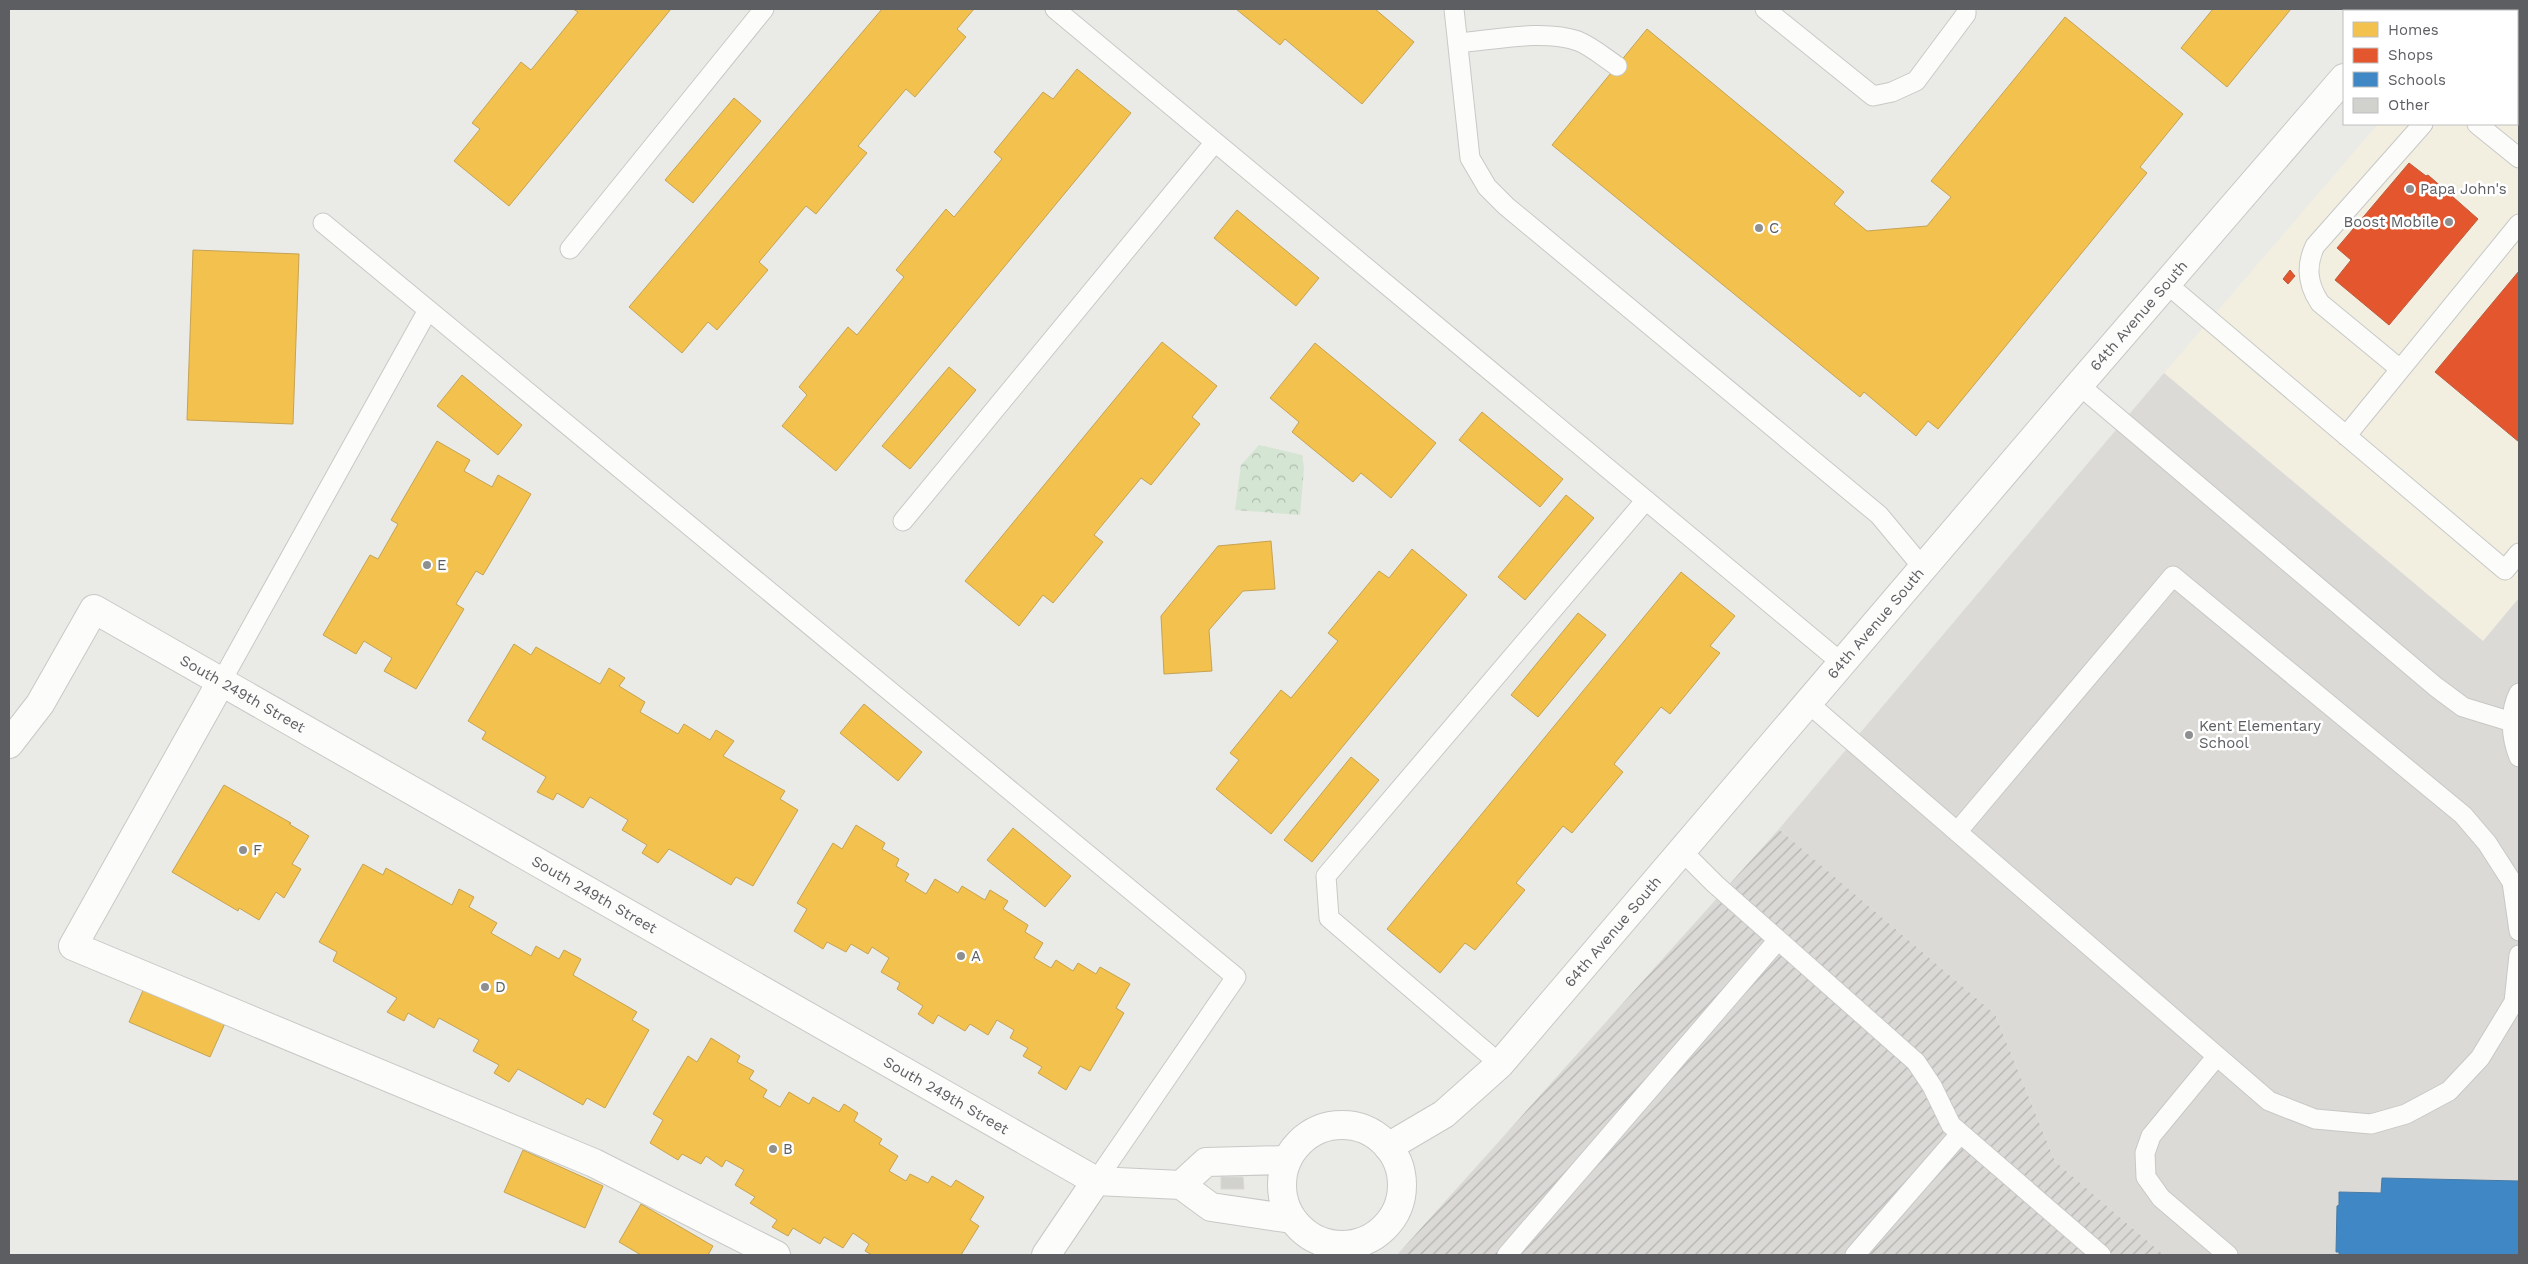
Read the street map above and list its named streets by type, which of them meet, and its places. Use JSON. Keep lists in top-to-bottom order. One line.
{"streets":{"street":["64th Avenue South","South 249th Street"]},"places":["Papa John's","Boost Mobile","C","E","Kent Elementary School","F","A","D","B"],"legend":["Homes","Shops","Schools","Other"]}
